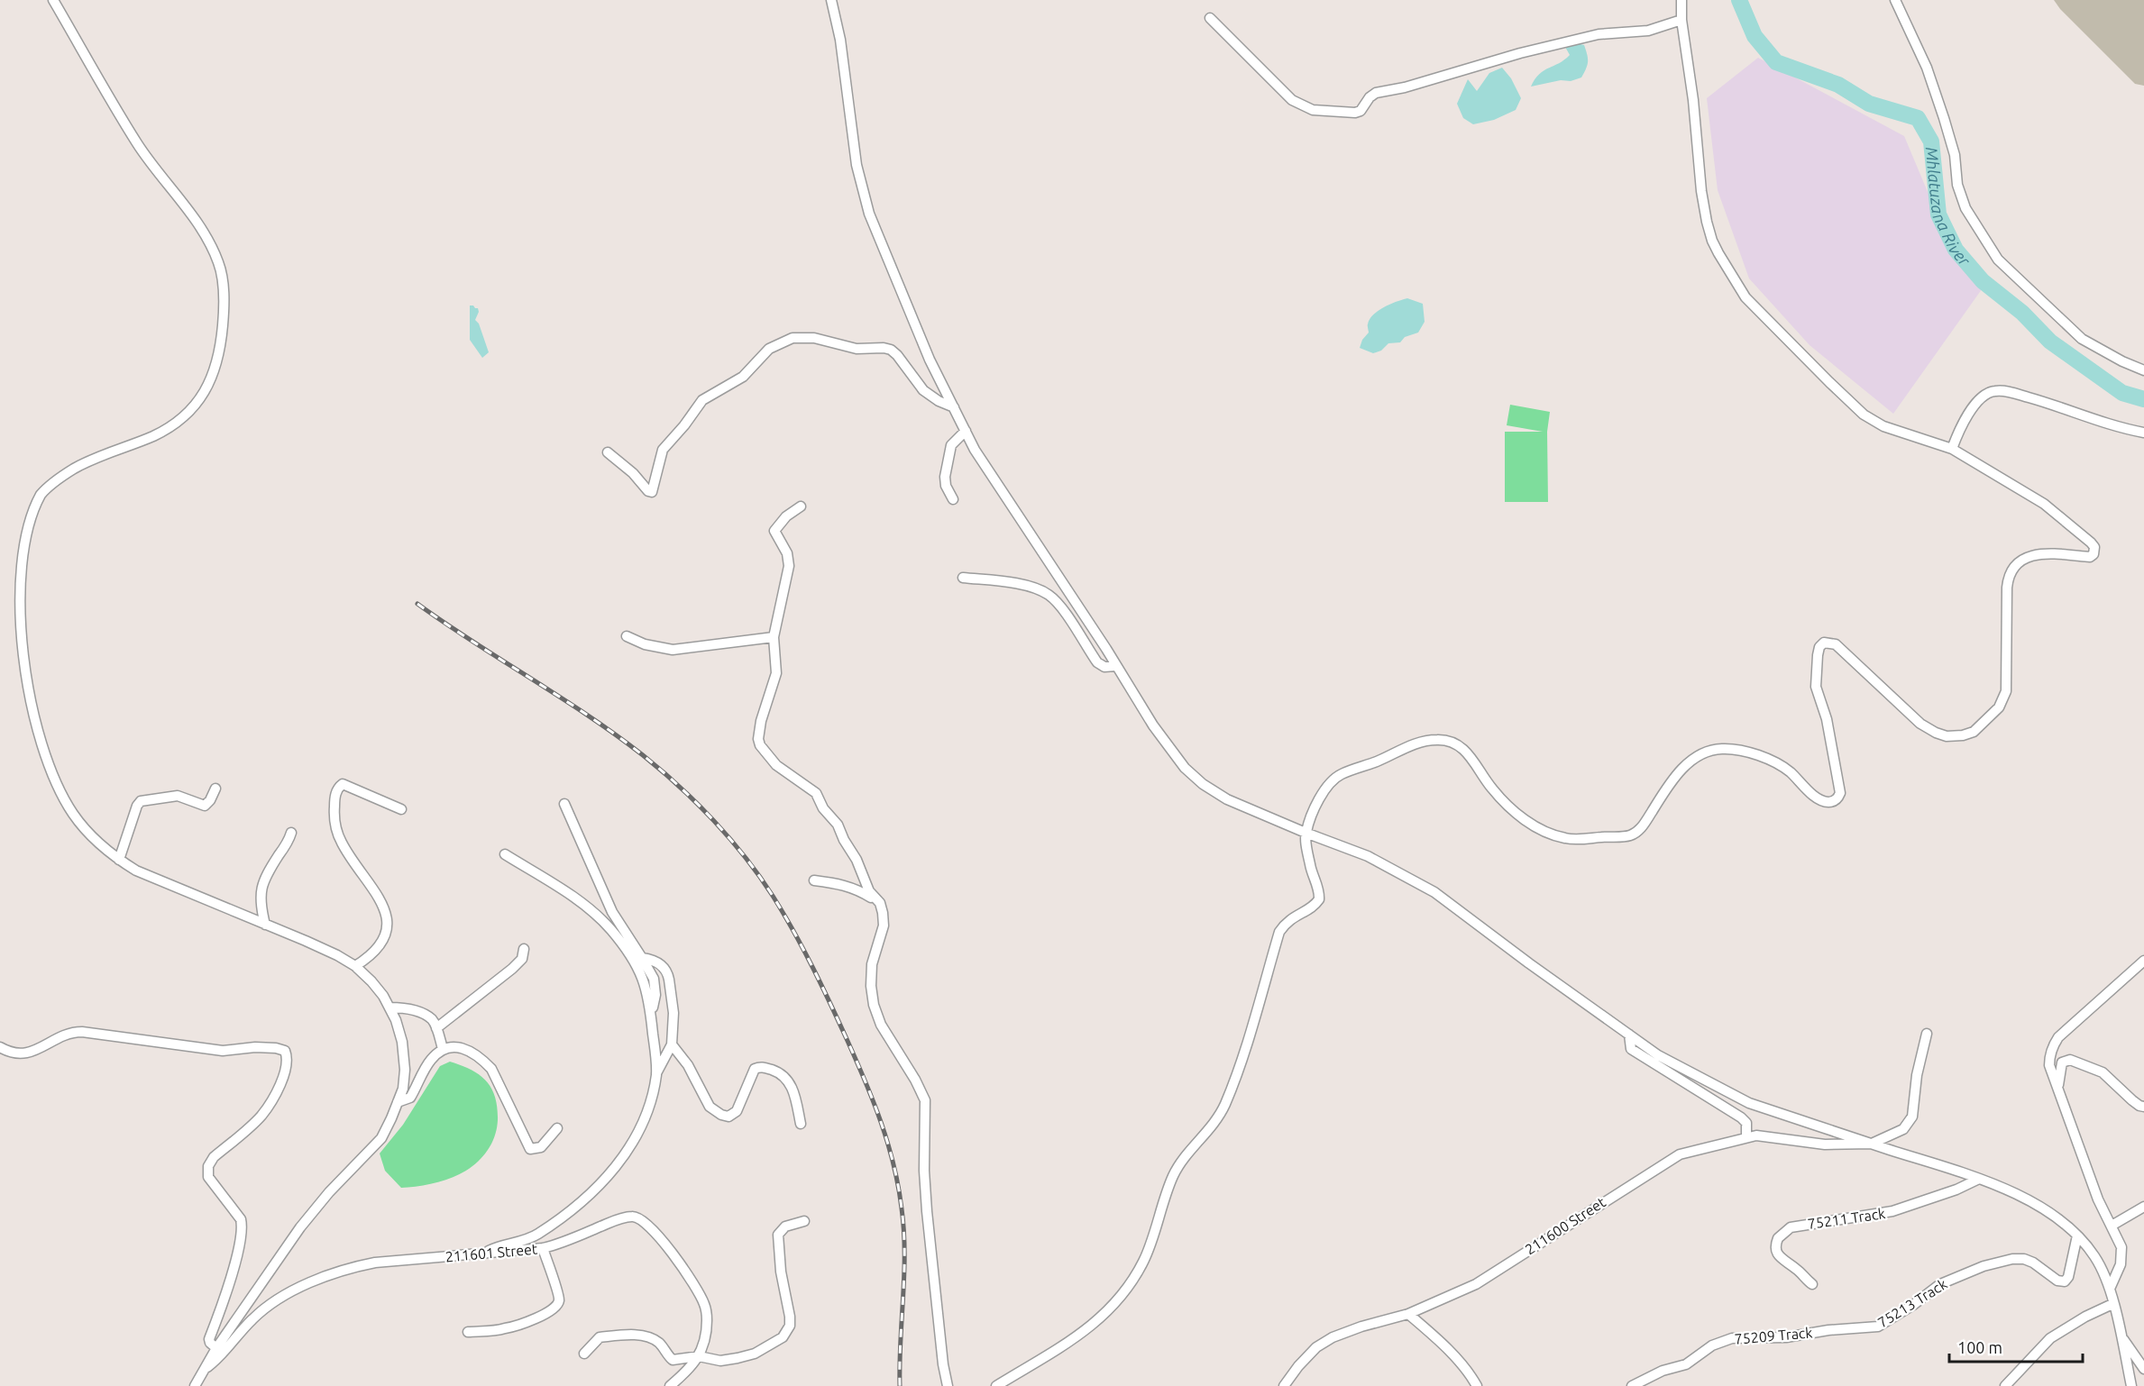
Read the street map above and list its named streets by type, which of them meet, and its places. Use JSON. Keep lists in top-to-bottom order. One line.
{"streets":{"street":["75211 Track","211600 Street","211601 Street","75213 Track","75209 Track"]},"crossings":[["75213 Track","75209 Track"]],"water":["Mhlatuzana River"],"scale_bar":"100 m"}
